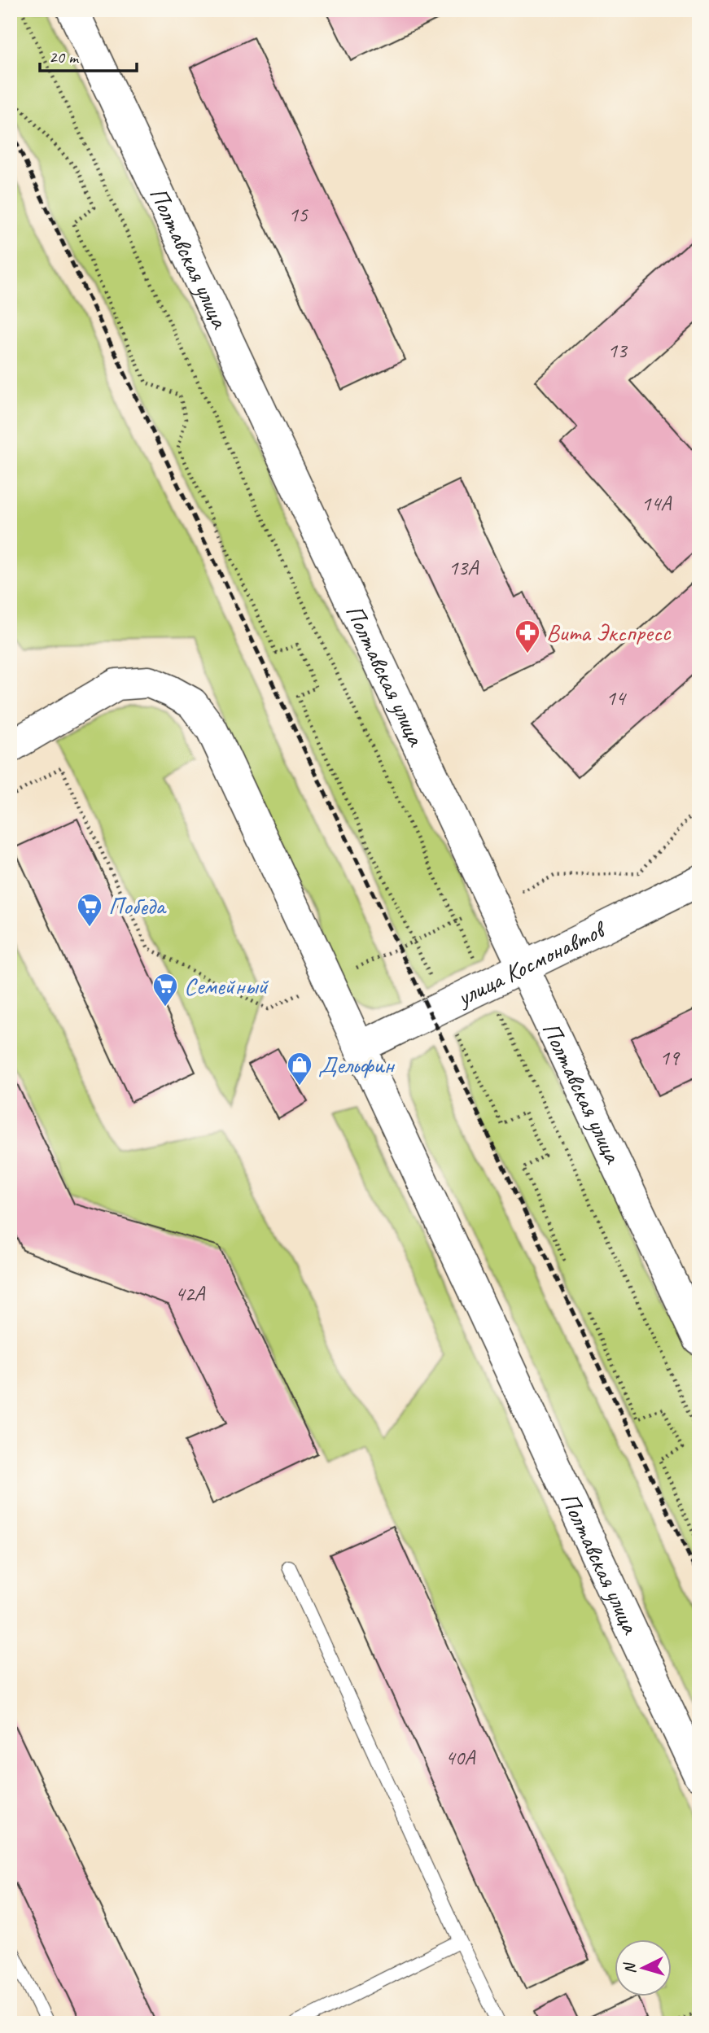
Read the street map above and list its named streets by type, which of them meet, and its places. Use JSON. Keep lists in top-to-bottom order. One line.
{"streets":{"street":["Полтавская улица","улица Космонавтов"]},"crossings":[["Полтавская улица","улица Космонавтов"]],"places":{"pharmacy":["Вита Экспресс"],"supermarket":["Победа","Семейный"],"shop":["Дельфин"]},"house_numbers":["15","13","14А","13А","14","19","42А","40А"],"scale_bar":"20 m","north":"left"}
